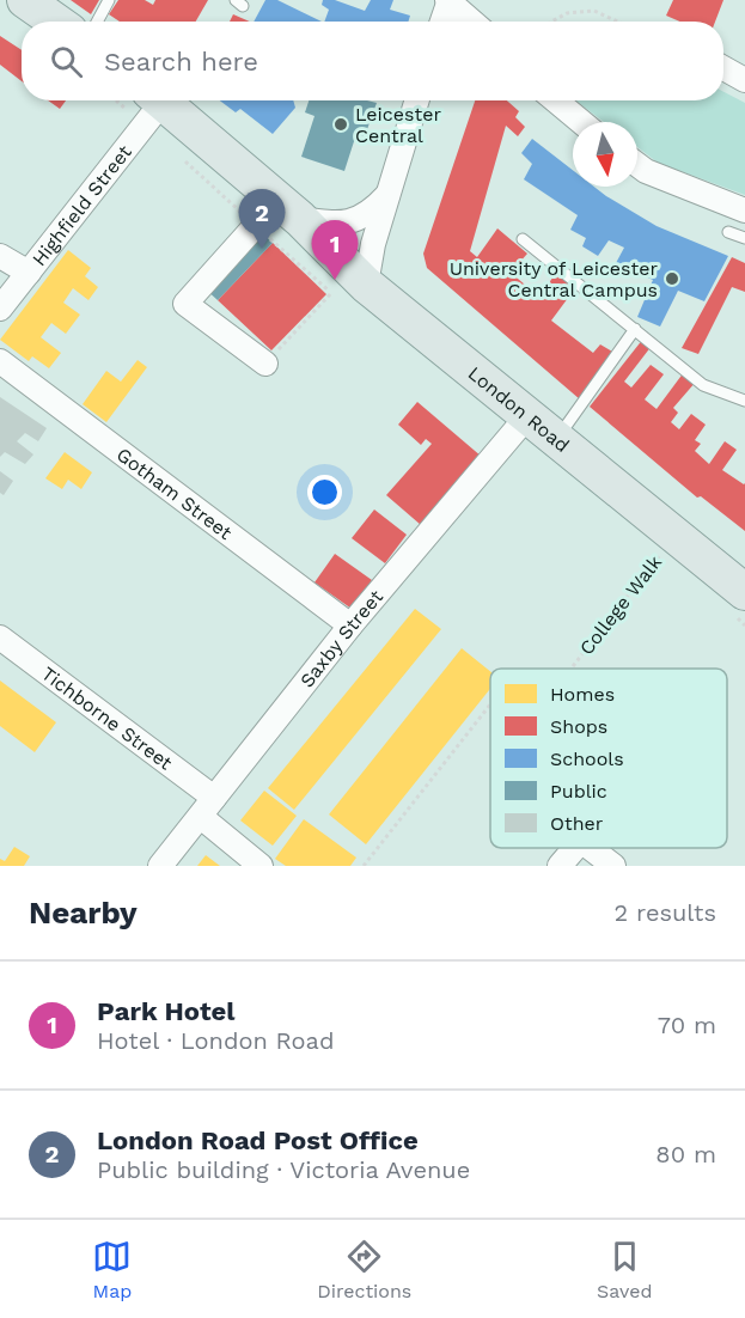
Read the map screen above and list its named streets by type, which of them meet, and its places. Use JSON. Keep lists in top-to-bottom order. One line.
{"streets":{"main road":["London Road"],"street":["Highfield Street","Gotham Street","Saxby Street","Tichborne Street"],"path":["College Walk"]},"crossings":[["Highfield Street","London Road"],["London Road","College Walk"],["London Road","Saxby Street"],["Gotham Street","Saxby Street"],["Saxby Street","Tichborne Street"]],"places":["Leicester Central","University of Leicester Central Campus"],"legend":["Homes","Shops","Schools","Public","Other"],"north":"bottom","page":{"search":"Search here","pins":["2","1"],"heading":["Nearby","2 results"],"list":[{"mark":"1","name":"Park Hotel","note":"Hotel · London Road","value":"70 m"},{"mark":"2","name":"London Road Post Office","note":"Public building · Victoria Avenue","value":"80 m"}],"nav":["Map","Directions","Saved"]}}
